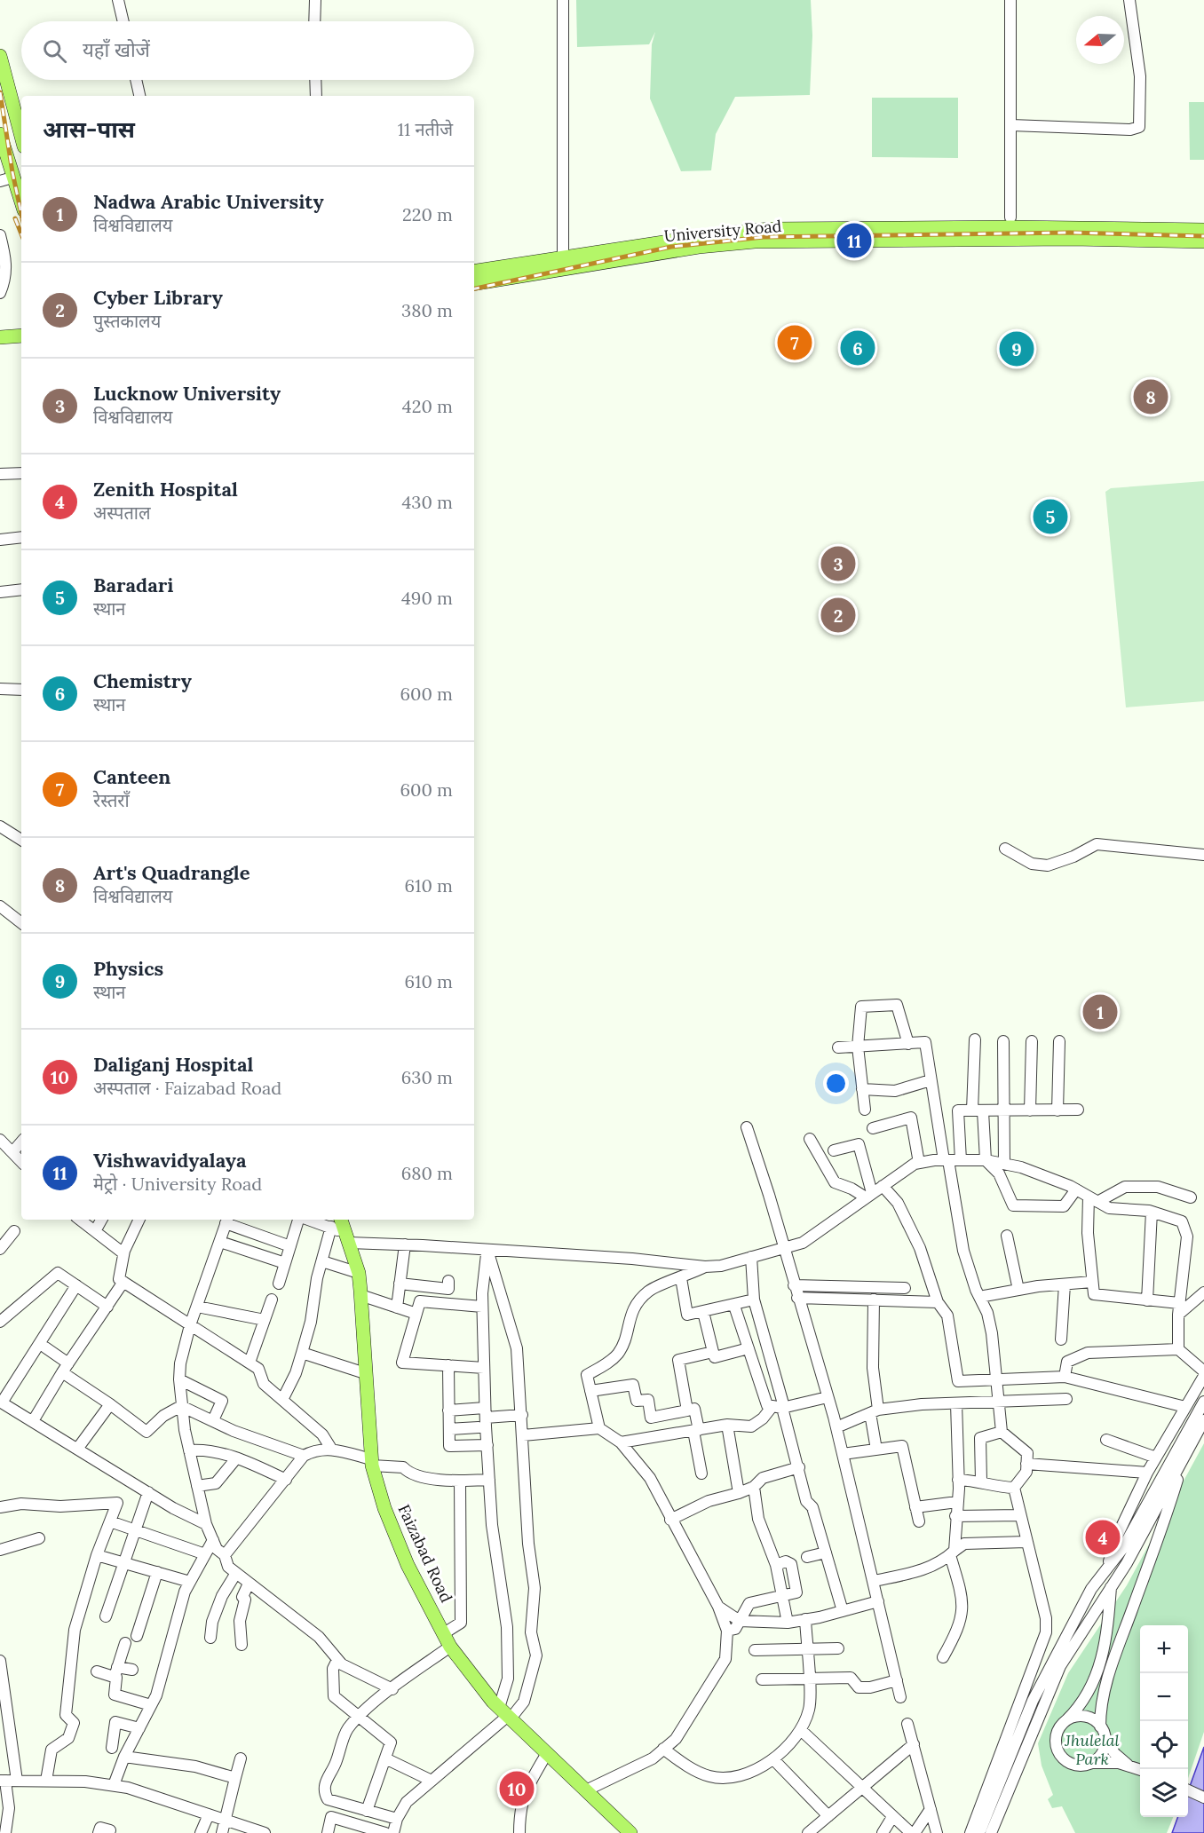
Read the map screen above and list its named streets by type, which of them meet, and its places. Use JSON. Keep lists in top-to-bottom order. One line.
{"streets":{"main road":["University Road","Faizabad Road"]},"parks":["Jhulelal Park"],"north":"left","page":{"search":"यहाँ खोजें","heading":["आस-पास","11 नतीजे"],"list":[{"mark":"1","name":"Nadwa Arabic University","note":"विश्वविद्यालय","value":"220 m"},{"mark":"2","name":"Cyber Library","note":"पुस्तकालय","value":"380 m"},{"mark":"3","name":"Lucknow University","note":"विश्वविद्यालय","value":"420 m"},{"mark":"4","name":"Zenith Hospital","note":"अस्पताल","value":"430 m"},{"mark":"5","name":"Baradari","note":"स्थान","value":"490 m"},{"mark":"6","name":"Chemistry","note":"स्थान","value":"600 m"},{"mark":"7","name":"Canteen","note":"रेस्तराँ","value":"600 m"},{"mark":"8","name":"Art's Quadrangle","note":"विश्वविद्यालय","value":"610 m"},{"mark":"9","name":"Physics","note":"स्थान","value":"610 m"},{"mark":"10","name":"Daliganj Hospital","note":"अस्पताल · Faizabad Road","value":"630 m"},{"mark":"11","name":"Vishwavidyalaya","note":"मेट्रो · University Road","value":"680 m"}],"pins":["11","7","6","9","8","5","3","2","1","4","10"],"map_buttons":["+","−"]}}
